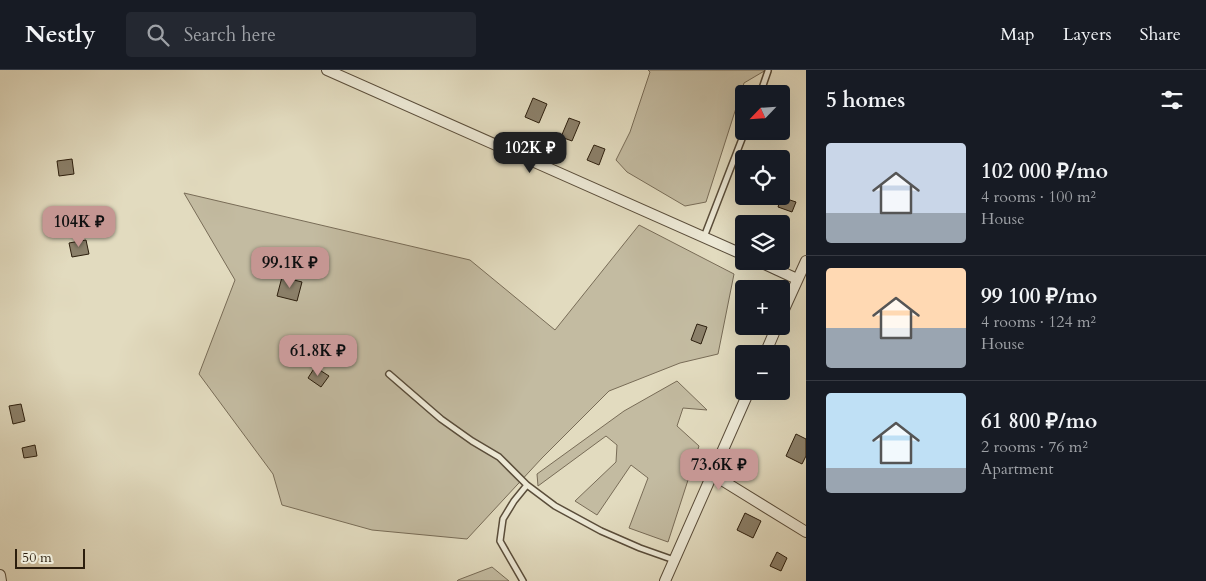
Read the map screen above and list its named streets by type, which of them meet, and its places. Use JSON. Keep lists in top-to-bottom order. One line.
{"scale_bar":"50 m","north":"bottom left","page":{"header":"Nestly","search":"Search here","nav":["Map","Layers","Share"],"heading":"5 homes","map_buttons":["+","−"],"list":[{"name":"102 000 ₽/mo","note":"4 rooms · 100 m² · House"},{"name":"99 100 ₽/mo","note":"4 rooms · 124 m² · House"},{"name":"61 800 ₽/mo","note":"2 rooms · 76 m² · Apartment"}],"price":["102K ₽","104K ₽","99.1K ₽","61.8K ₽","73.6K ₽"],"scale":"50 m"}}
